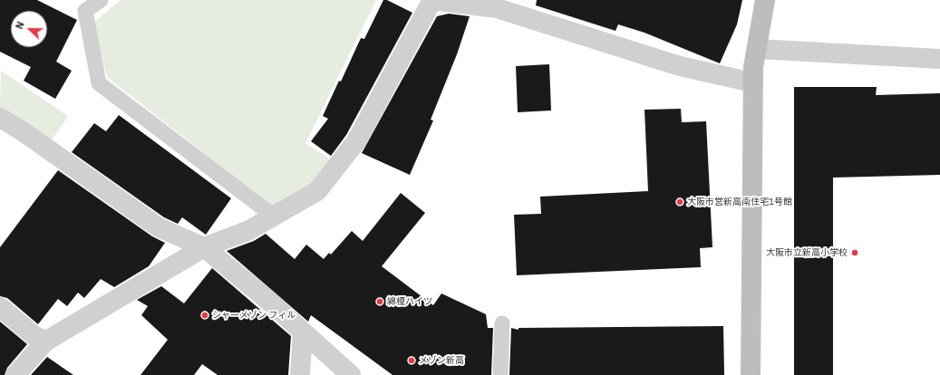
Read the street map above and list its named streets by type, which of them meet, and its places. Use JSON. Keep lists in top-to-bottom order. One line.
{"places":["大阪市営新高南住宅1号館","大阪市立新高小学校","綿榎ハイツ","シャーメゾン フィル","メゾン新高"],"north":"left"}
